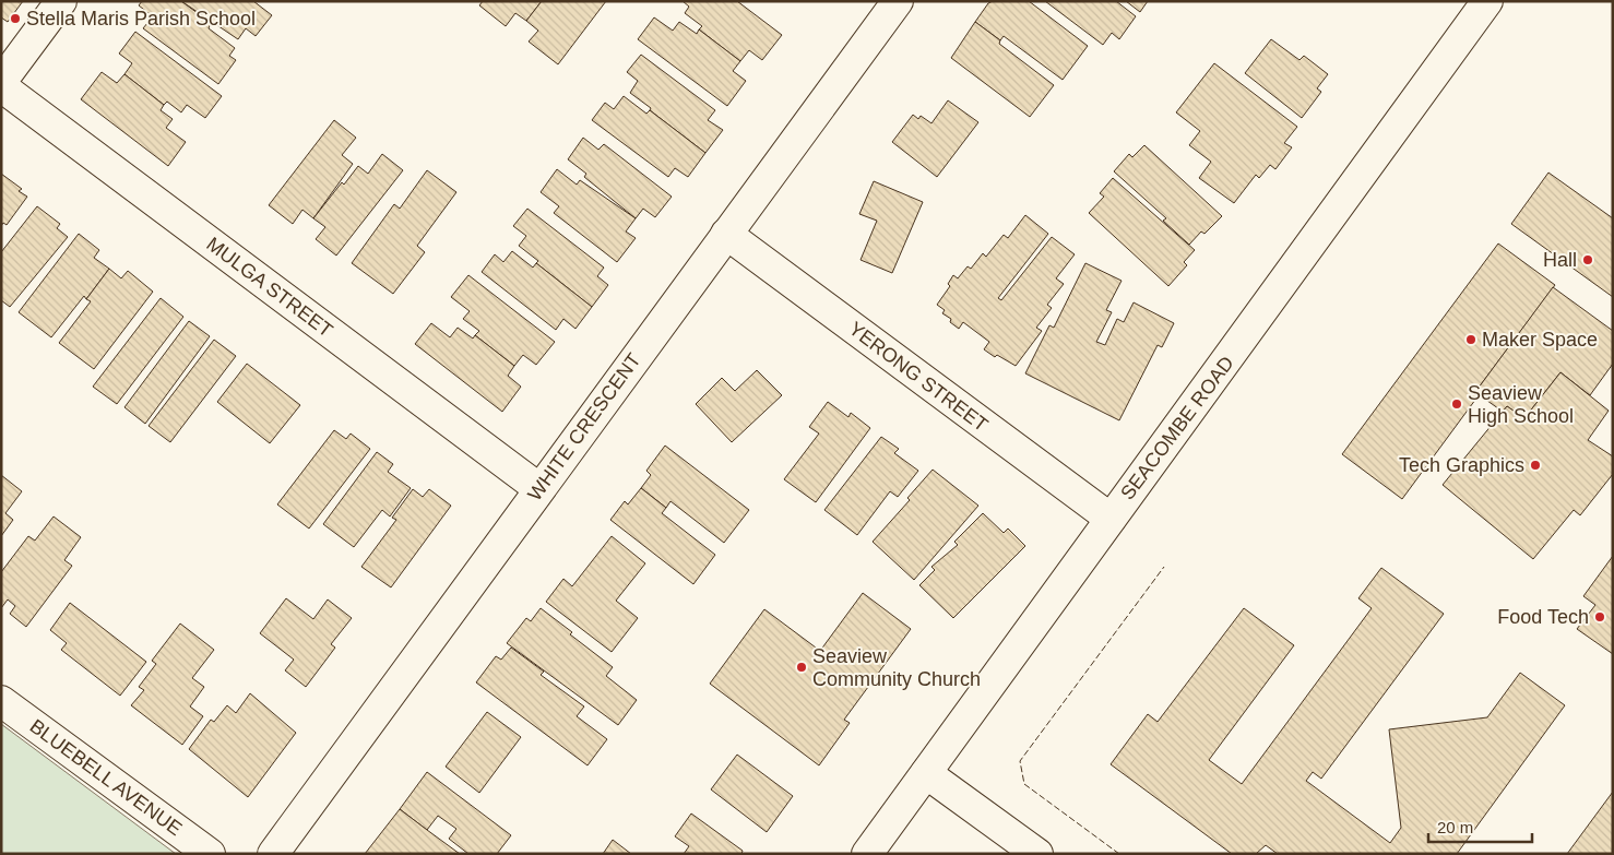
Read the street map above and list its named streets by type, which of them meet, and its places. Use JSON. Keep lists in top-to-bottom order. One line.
{"streets":{"street":["MULGA STREET","YERONG STREET","WHITE CRESCENT","SEACOMBE ROAD","BLUEBELL AVENUE"]},"crossings":[["MULGA STREET","WHITE CRESCENT"],["YERONG STREET","WHITE CRESCENT"],["YERONG STREET","SEACOMBE ROAD"]],"places":["Stella Maris Parish School","Hall","Maker Space","Seaview High School","Tech Graphics","Food Tech","Seaview Community Church"],"scale_bar":"20 m"}
